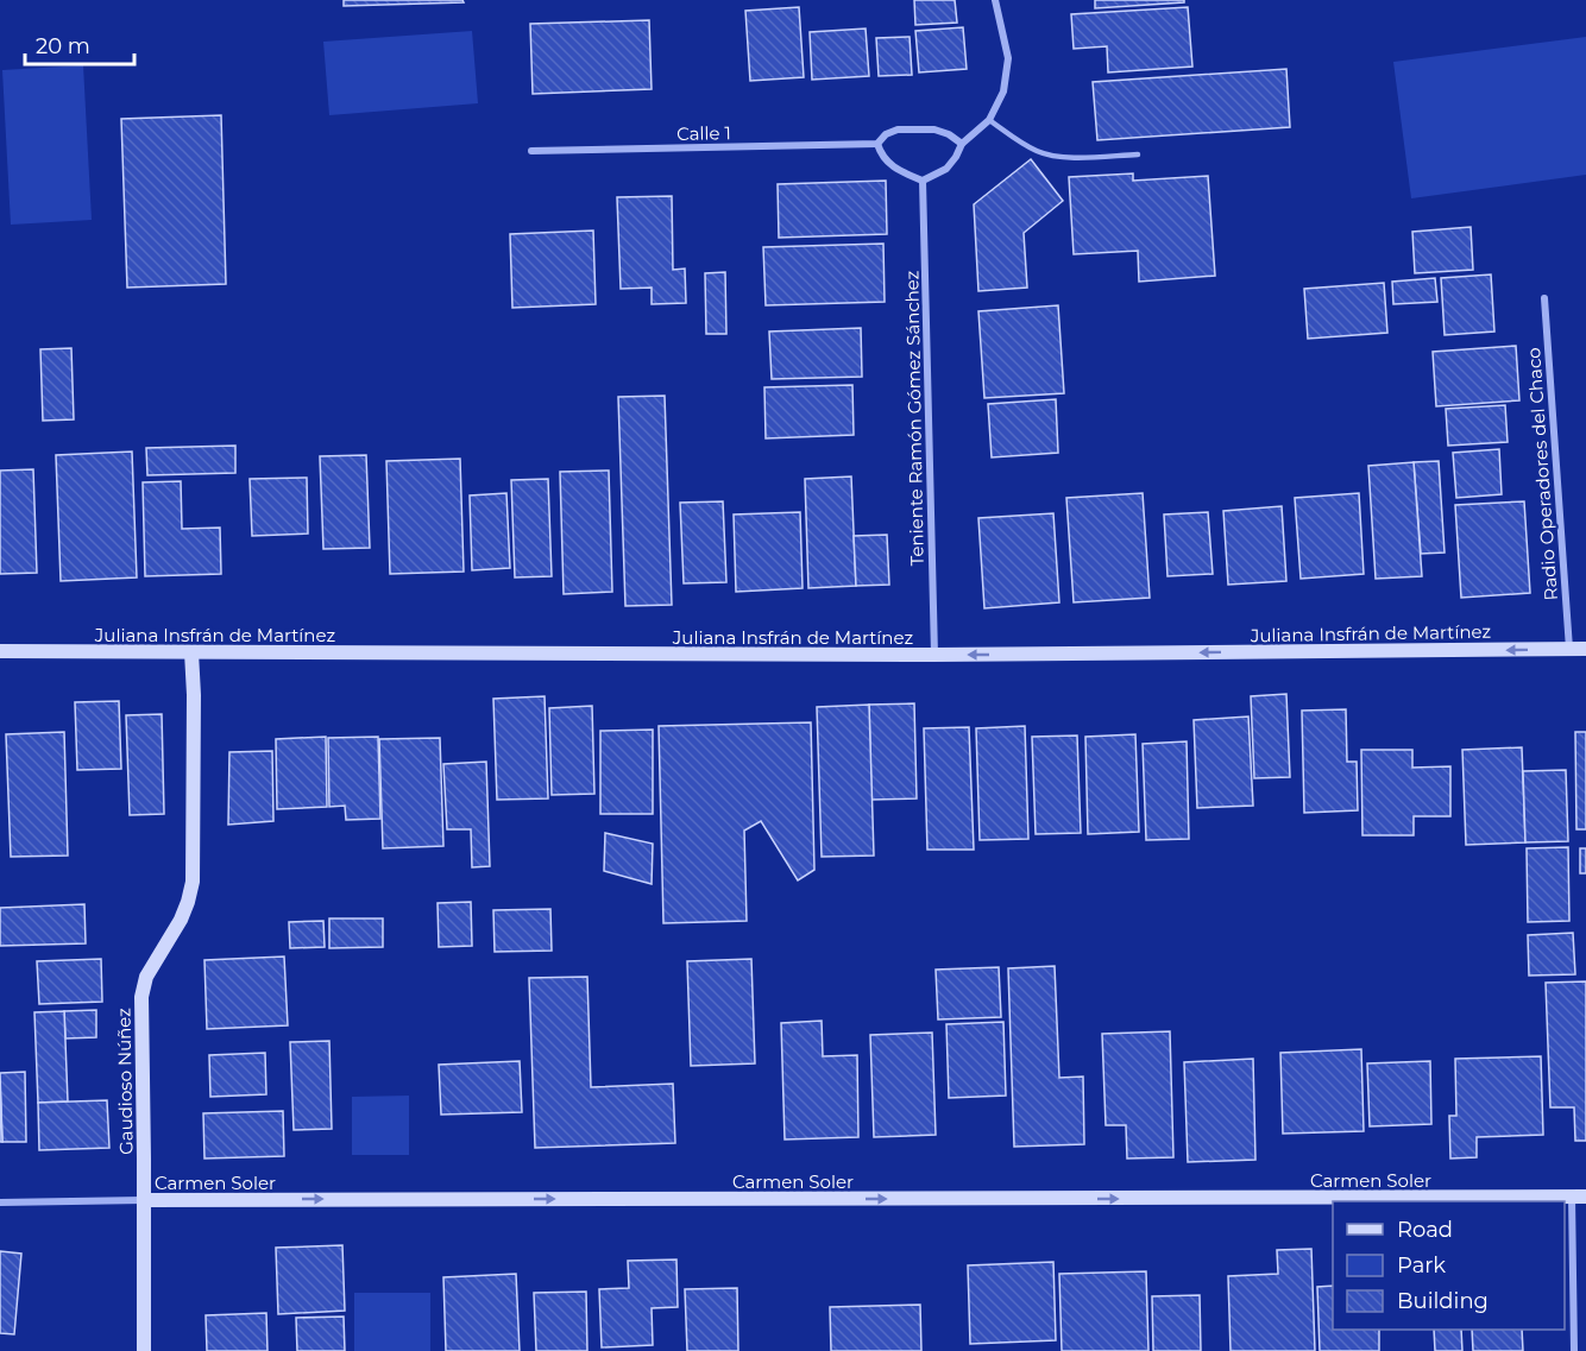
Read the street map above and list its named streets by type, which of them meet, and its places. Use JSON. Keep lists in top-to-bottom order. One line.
{"streets":{"street":["Calle 1","Teniente Ramón Gómez Sánchez","Radio Operadores del Chaco","Juliana Insfrán de Martínez","Gaudioso Núñez","Carmen Soler"]},"crossings":[["Teniente Ramón Gómez Sánchez","Juliana Insfrán de Martínez"],["Radio Operadores del Chaco","Juliana Insfrán de Martínez"],["Juliana Insfrán de Martínez","Gaudioso Núñez"],["Gaudioso Núñez","Carmen Soler"]],"one_way":["Juliana Insfrán de Martínez","Carmen Soler"],"legend":["Road","Park","Building"],"scale_bar":"20 m"}
